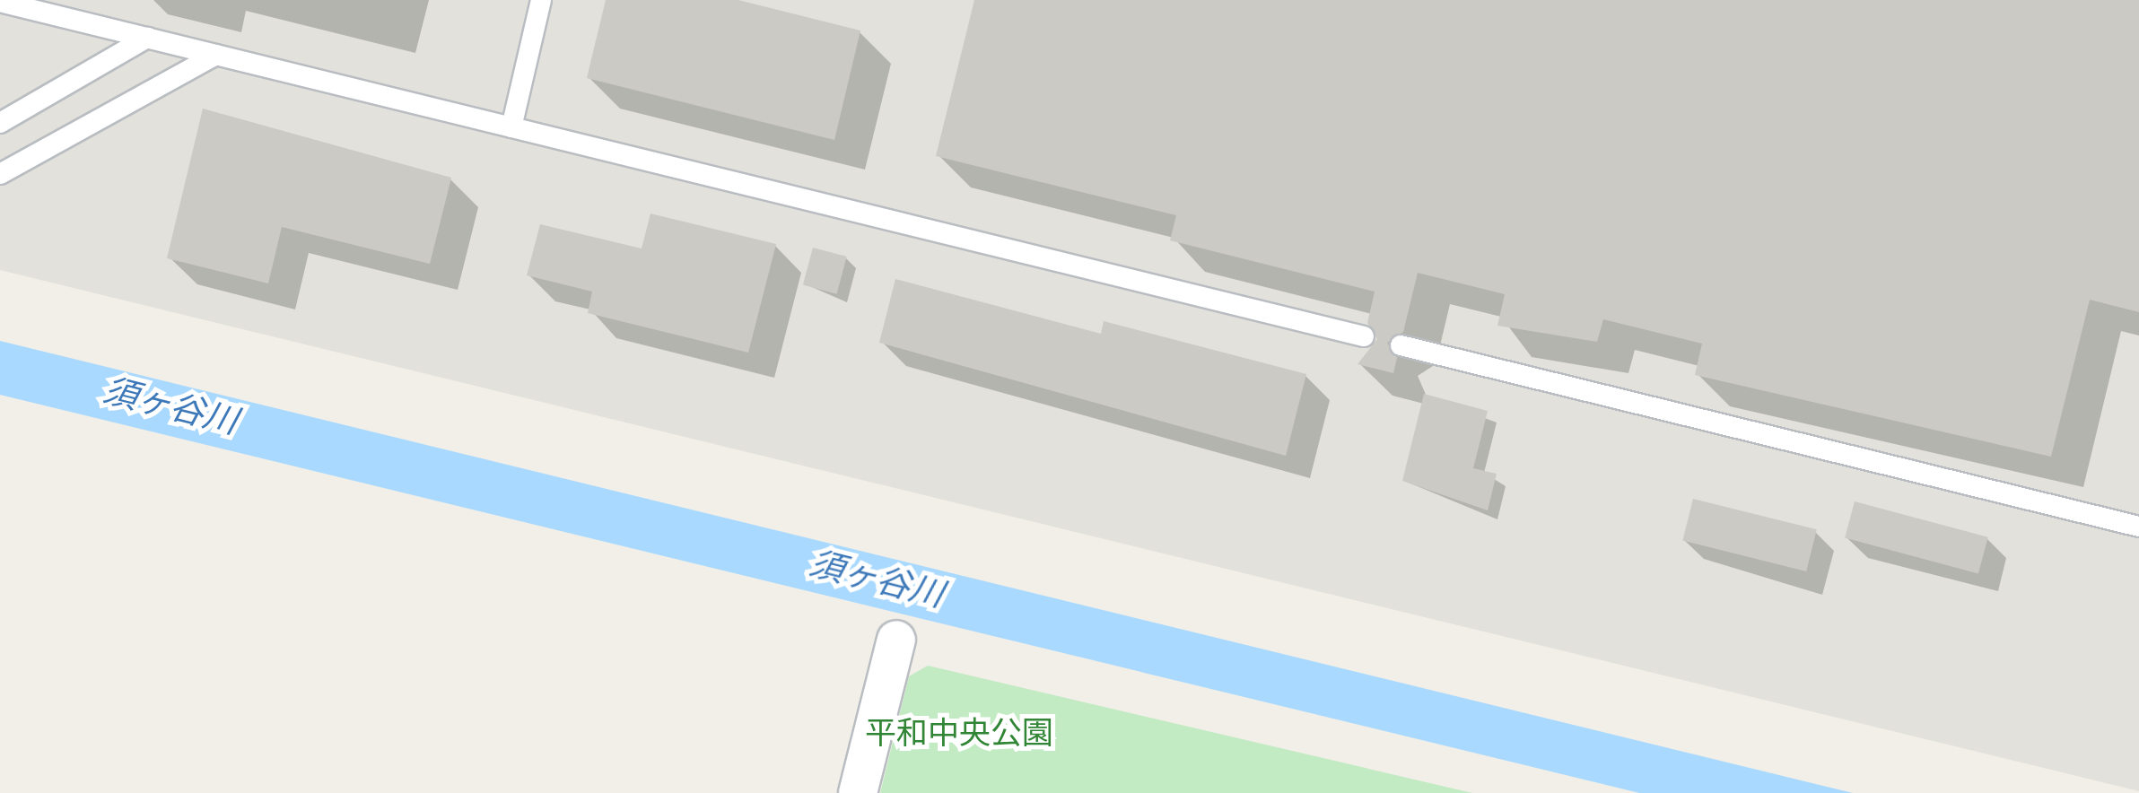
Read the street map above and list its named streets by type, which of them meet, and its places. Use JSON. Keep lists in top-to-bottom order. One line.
{"water":["須ヶ谷川"],"parks":["平和中央公園"]}
